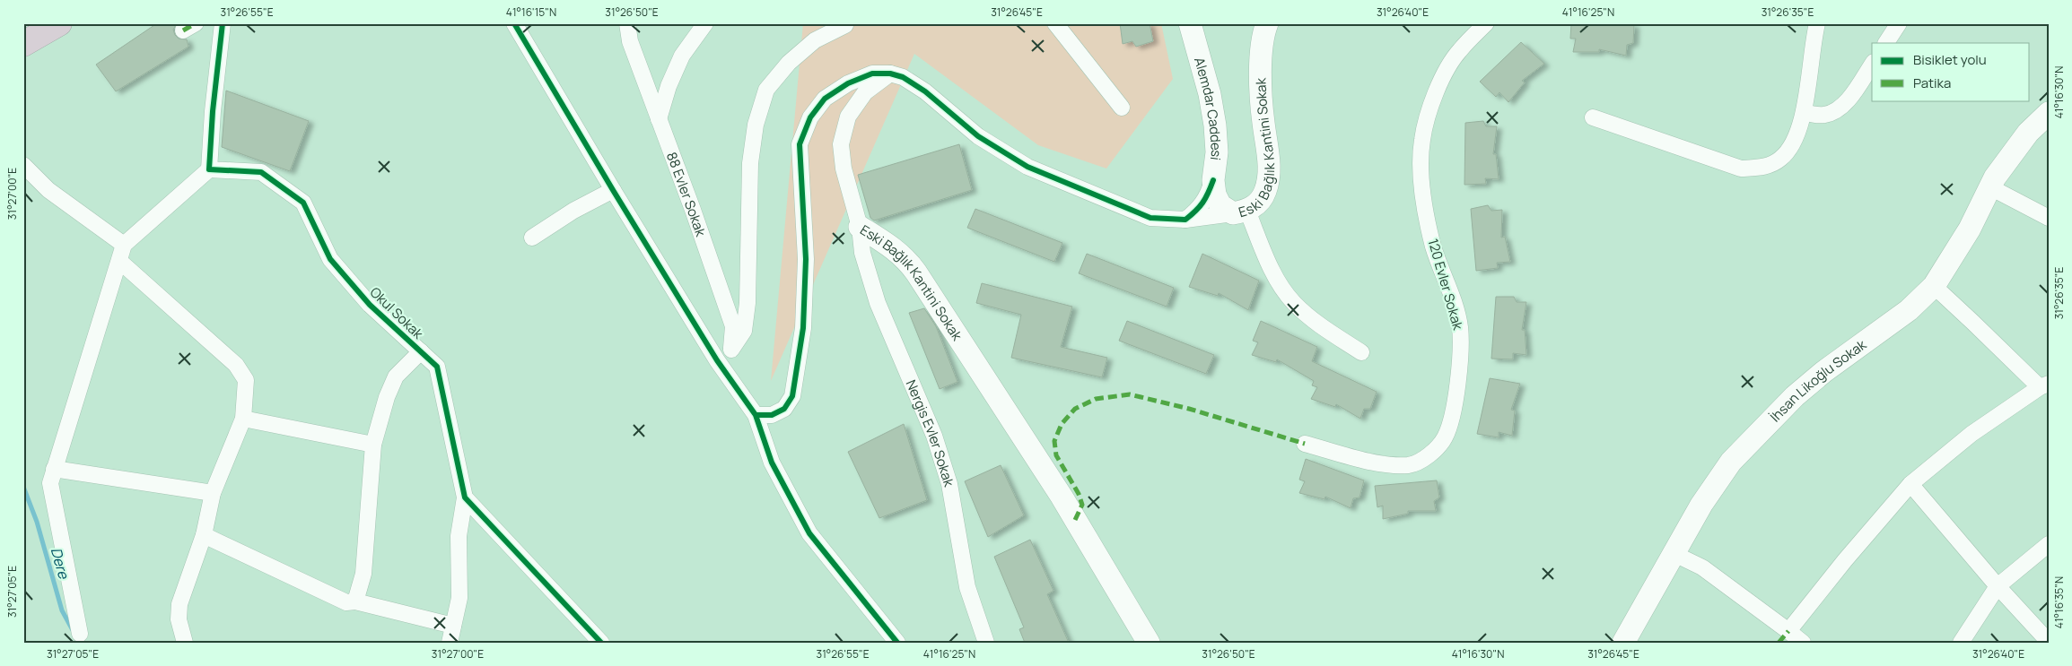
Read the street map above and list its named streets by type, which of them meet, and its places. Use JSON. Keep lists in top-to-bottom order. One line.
{"streets":{"street":["Alemdar Caddesi","Eski Bağlık Kantini Sokak","88 Evler Sokak","120 Evler Sokak","Okul Sokak","İhsan Likoğlu Sokak","Nergis Evler Sokak"]},"crossings":[["Alemdar Caddesi","Eski Bağlık Kantini Sokak"],["Eski Bağlık Kantini Sokak","Nergis Evler Sokak"]],"water":["Dere"],"legend":["Bisiklet yolu","Patika"],"coordinates":["31°26'55\"E","41°16'15\"N","31°26'50\"E","31°26'45\"E","31°26'40\"E","41°16'25\"N","31°26'35\"E","41°16'30\"N","31°27'00\"E","31°27'05\"E","41°16'35\"N"]}
